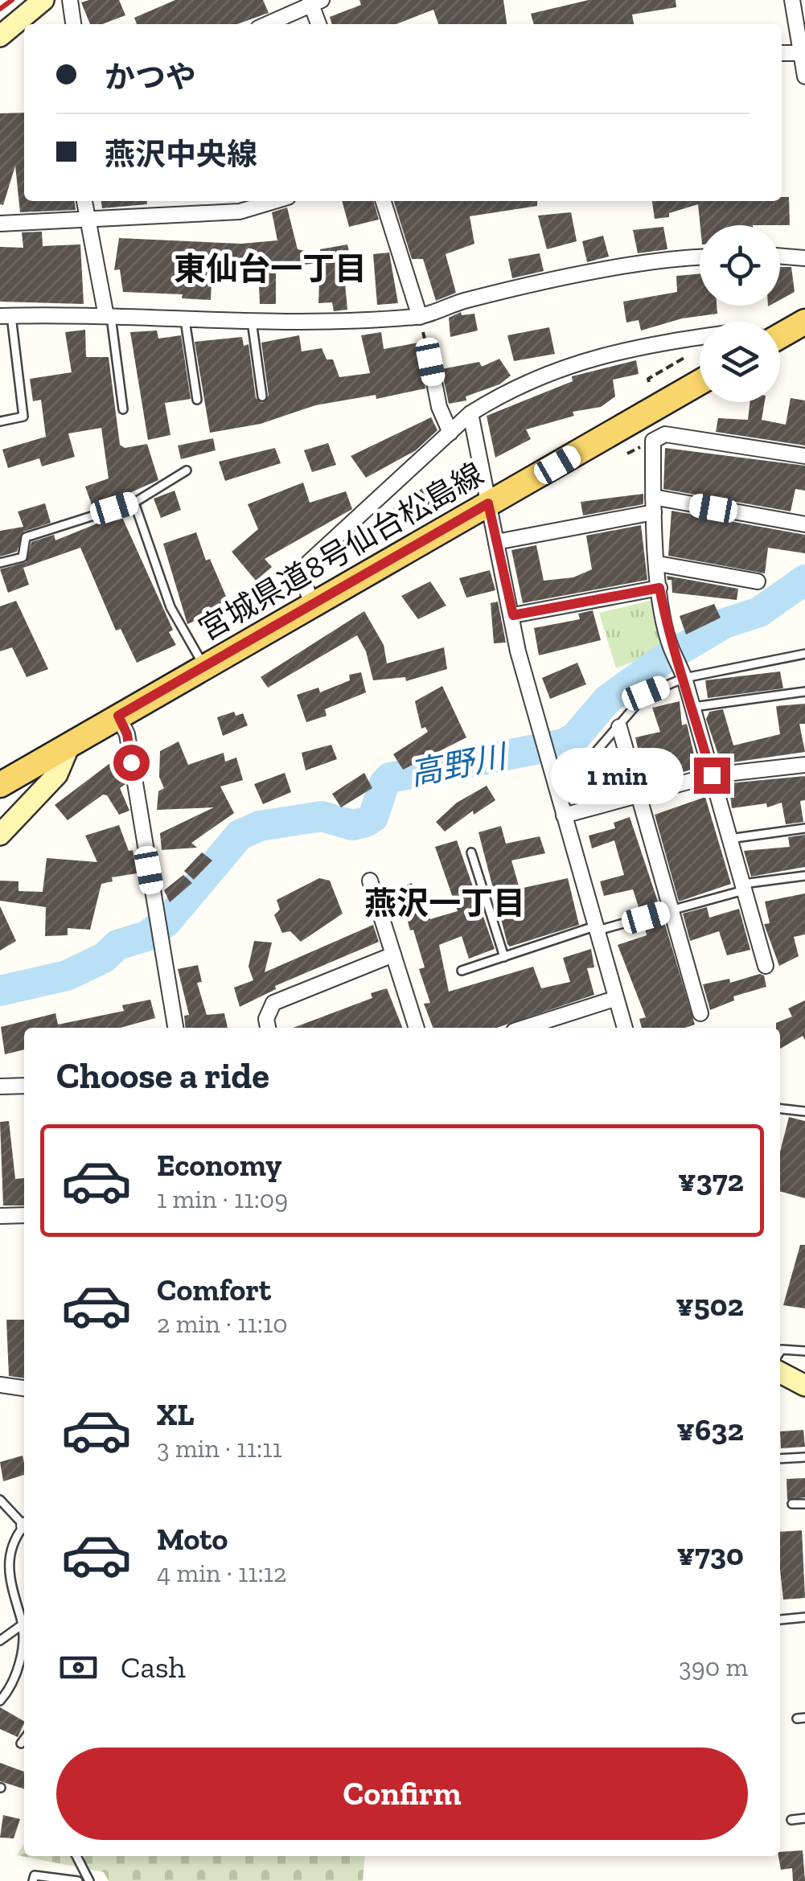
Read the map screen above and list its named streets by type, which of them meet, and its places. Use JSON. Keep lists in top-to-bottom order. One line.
{"streets":{"main road":["宮城県道8号仙台松島線"]},"districts":["東仙台一丁目","燕沢一丁目"],"water":["高野川"],"page":{"banner":["かつや","燕沢中央線"],"bubble":"1 min","heading":"Choose a ride","list":[{"name":"Economy","note":"1 min · 11:09","value":"¥372"},{"name":"Comfort","note":"2 min · 11:10","value":"¥502"},{"name":"XL","note":"3 min · 11:11","value":"¥632"},{"name":"Moto","note":"4 min · 11:12","value":"¥730"}],"pay":["Cash","390 m"],"buttons":"Confirm"}}
